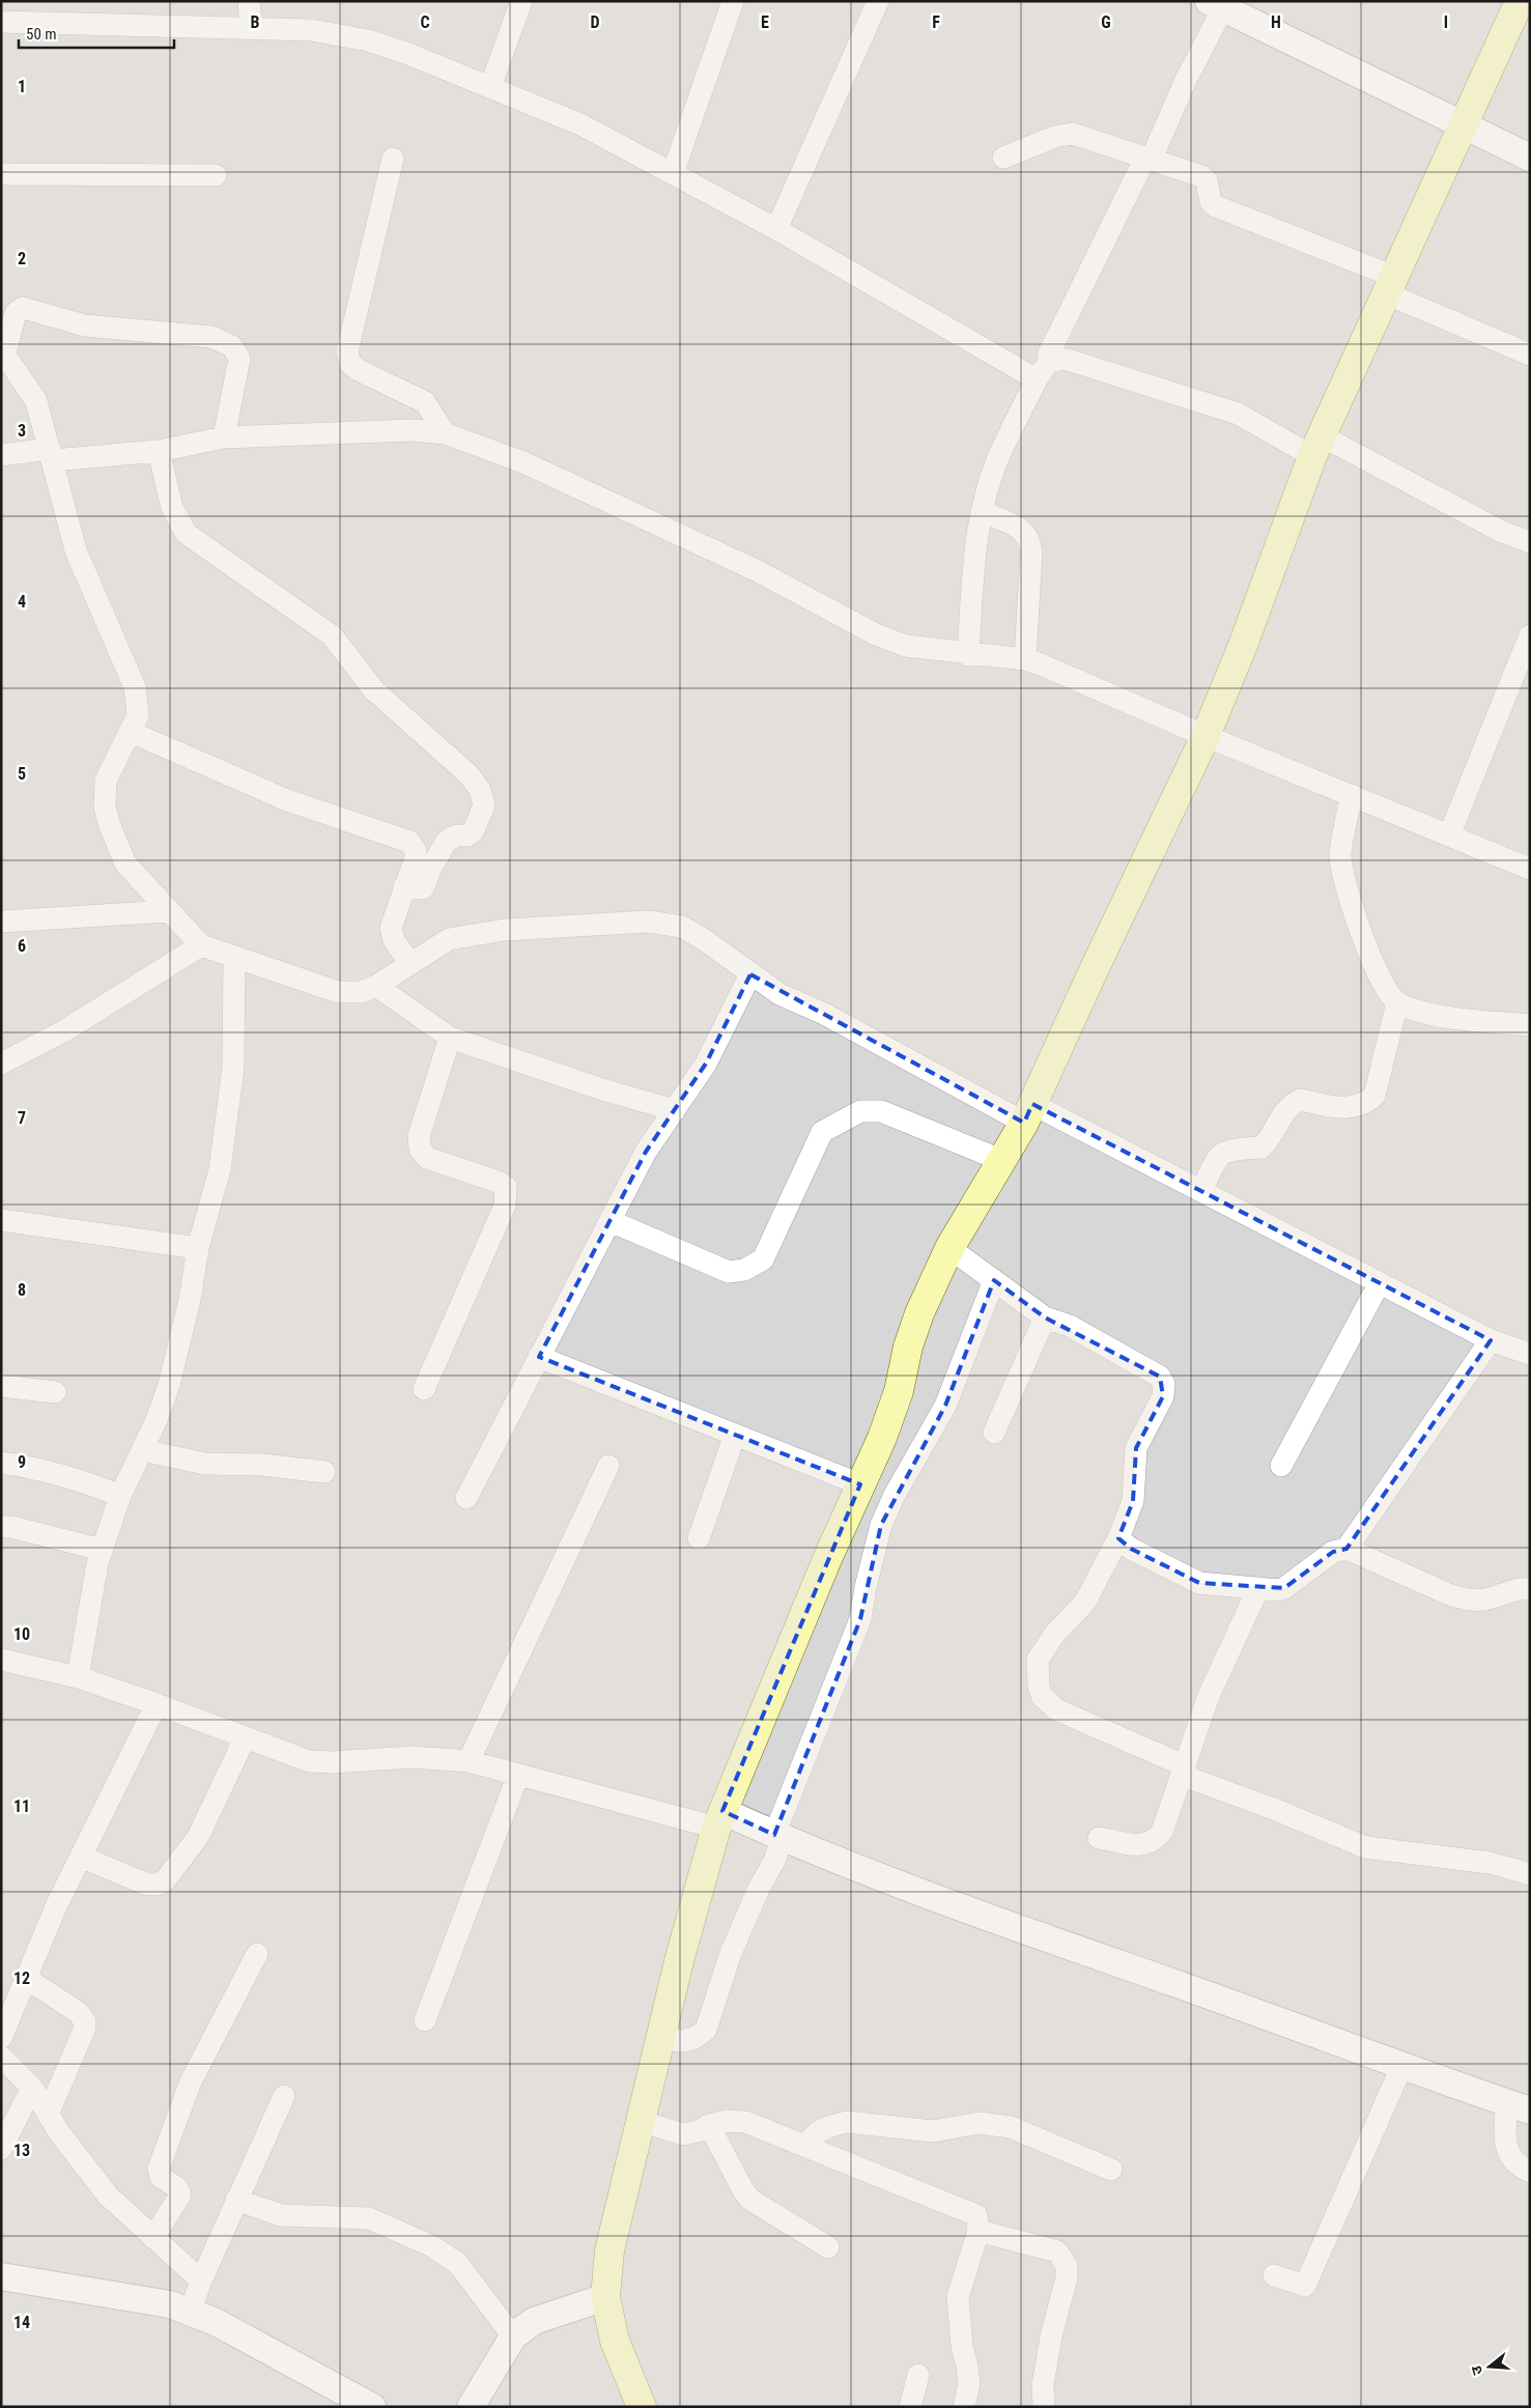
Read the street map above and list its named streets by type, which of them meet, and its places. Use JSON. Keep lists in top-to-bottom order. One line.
{"scale_bar":"50 m","north":"left","grid":{"columns":["B","C","D","E","F","G","H","I"],"rows":["1","2","3","4","5","6","7","8","9","10","11","12","13","14"]}}
